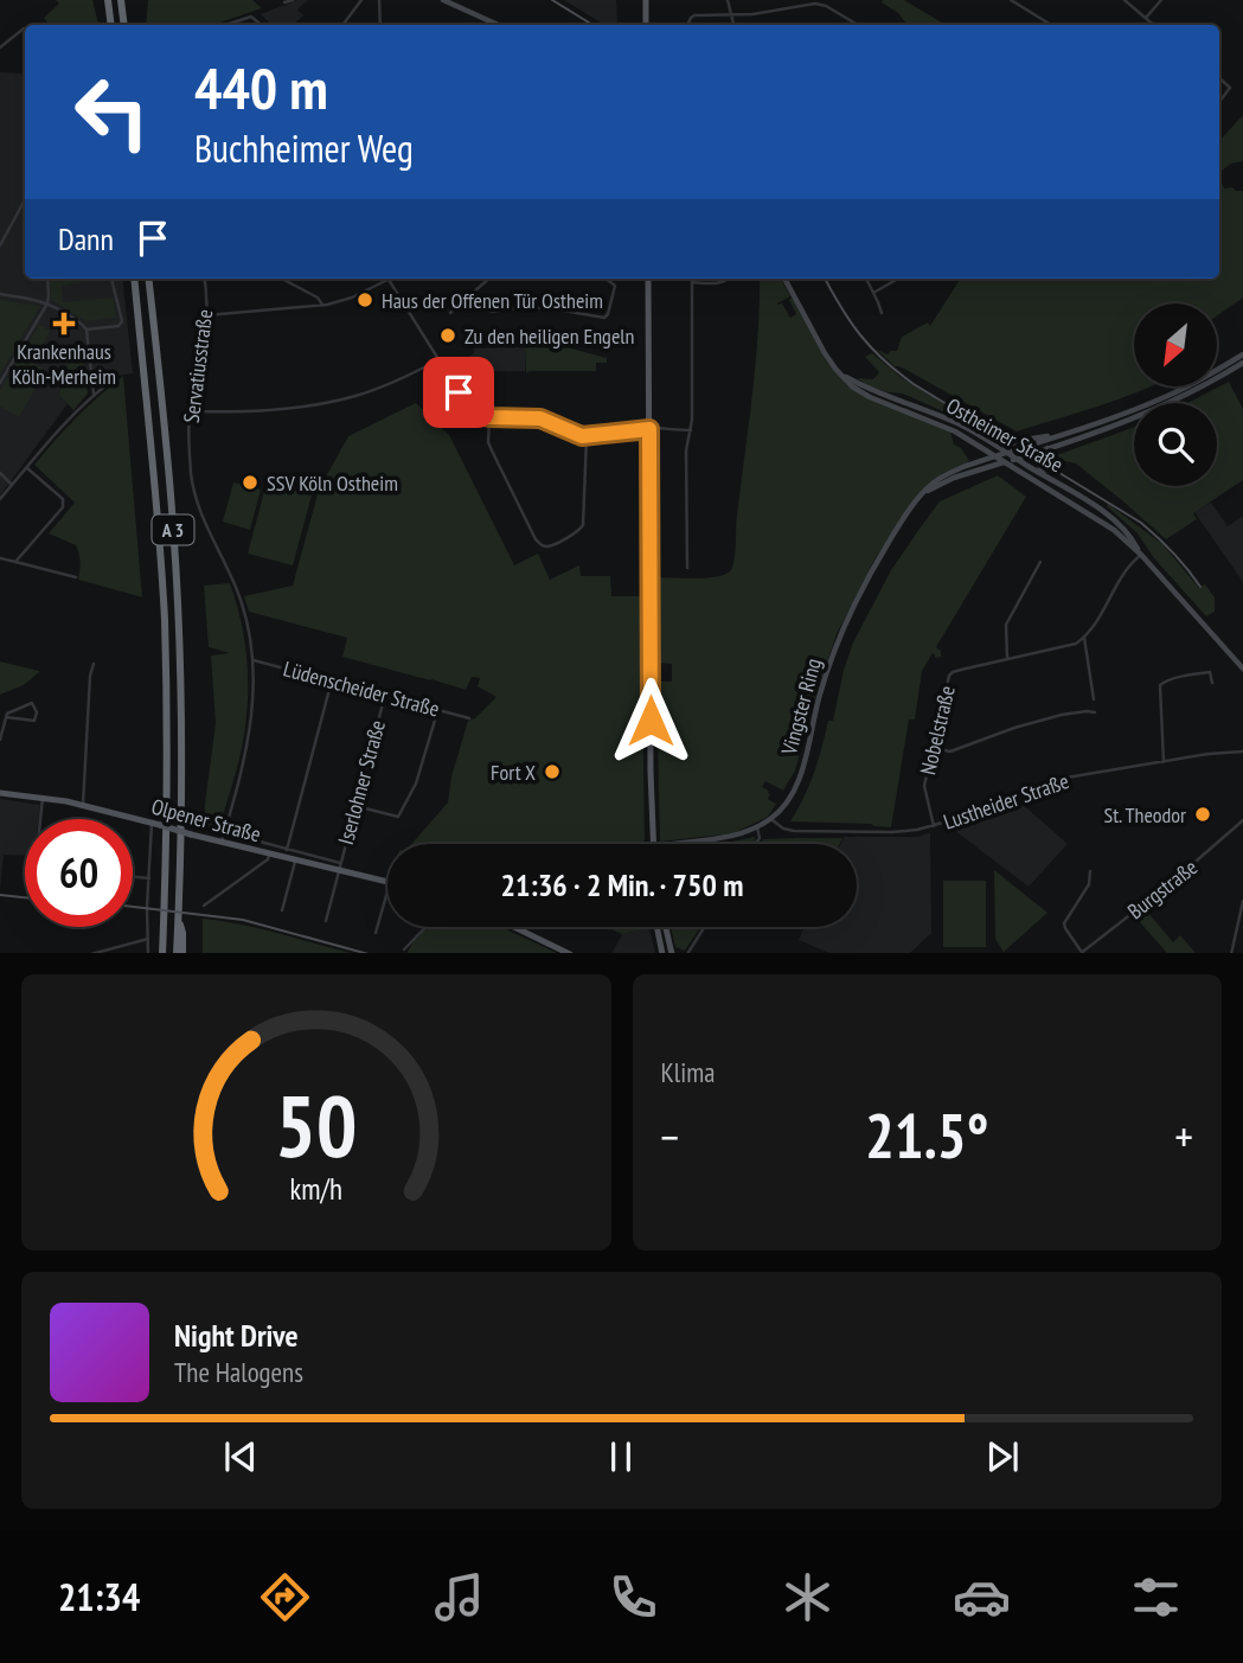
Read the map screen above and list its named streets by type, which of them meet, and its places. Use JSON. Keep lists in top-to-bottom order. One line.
{"streets":{"highway":["A 3"],"main road":["Ostheimer Straße","Vingster Ring","Olpener Straße"],"street":["Servatiusstraße","Lüdenscheider Straße","Nobelstraße","Iserlohner Straße","Lustheider Straße","Burgstraße"]},"crossings":[["Servatiusstraße","Lüdenscheider Straße"],["Servatiusstraße","Olpener Straße"],["Ostheimer Straße","Vingster Ring"],["Lüdenscheider Straße","Iserlohner Straße"],["Vingster Ring","Lustheider Straße"],["Nobelstraße","Lustheider Straße"],["Iserlohner Straße","Olpener Straße"]],"places":{"other":["Haus der Offenen Tür Ostheim","Zu den heiligen Engeln","SSV Köln Ostheim","Fort X","St. Theodor"],"health":["Krankenhaus Köln-Merheim"]},"north":"bottom left","page":{"turn":["440 m","Buchheimer Weg"],"then":"Dann","limit":"60","trip":"21:36 · 2 Min. · 750 m","tile":"Klima","heat":["−","21.5°","+"],"song":["Night Drive","The Halogens"],"tabs":"21:34","gauge":["50","km/h"]}}
